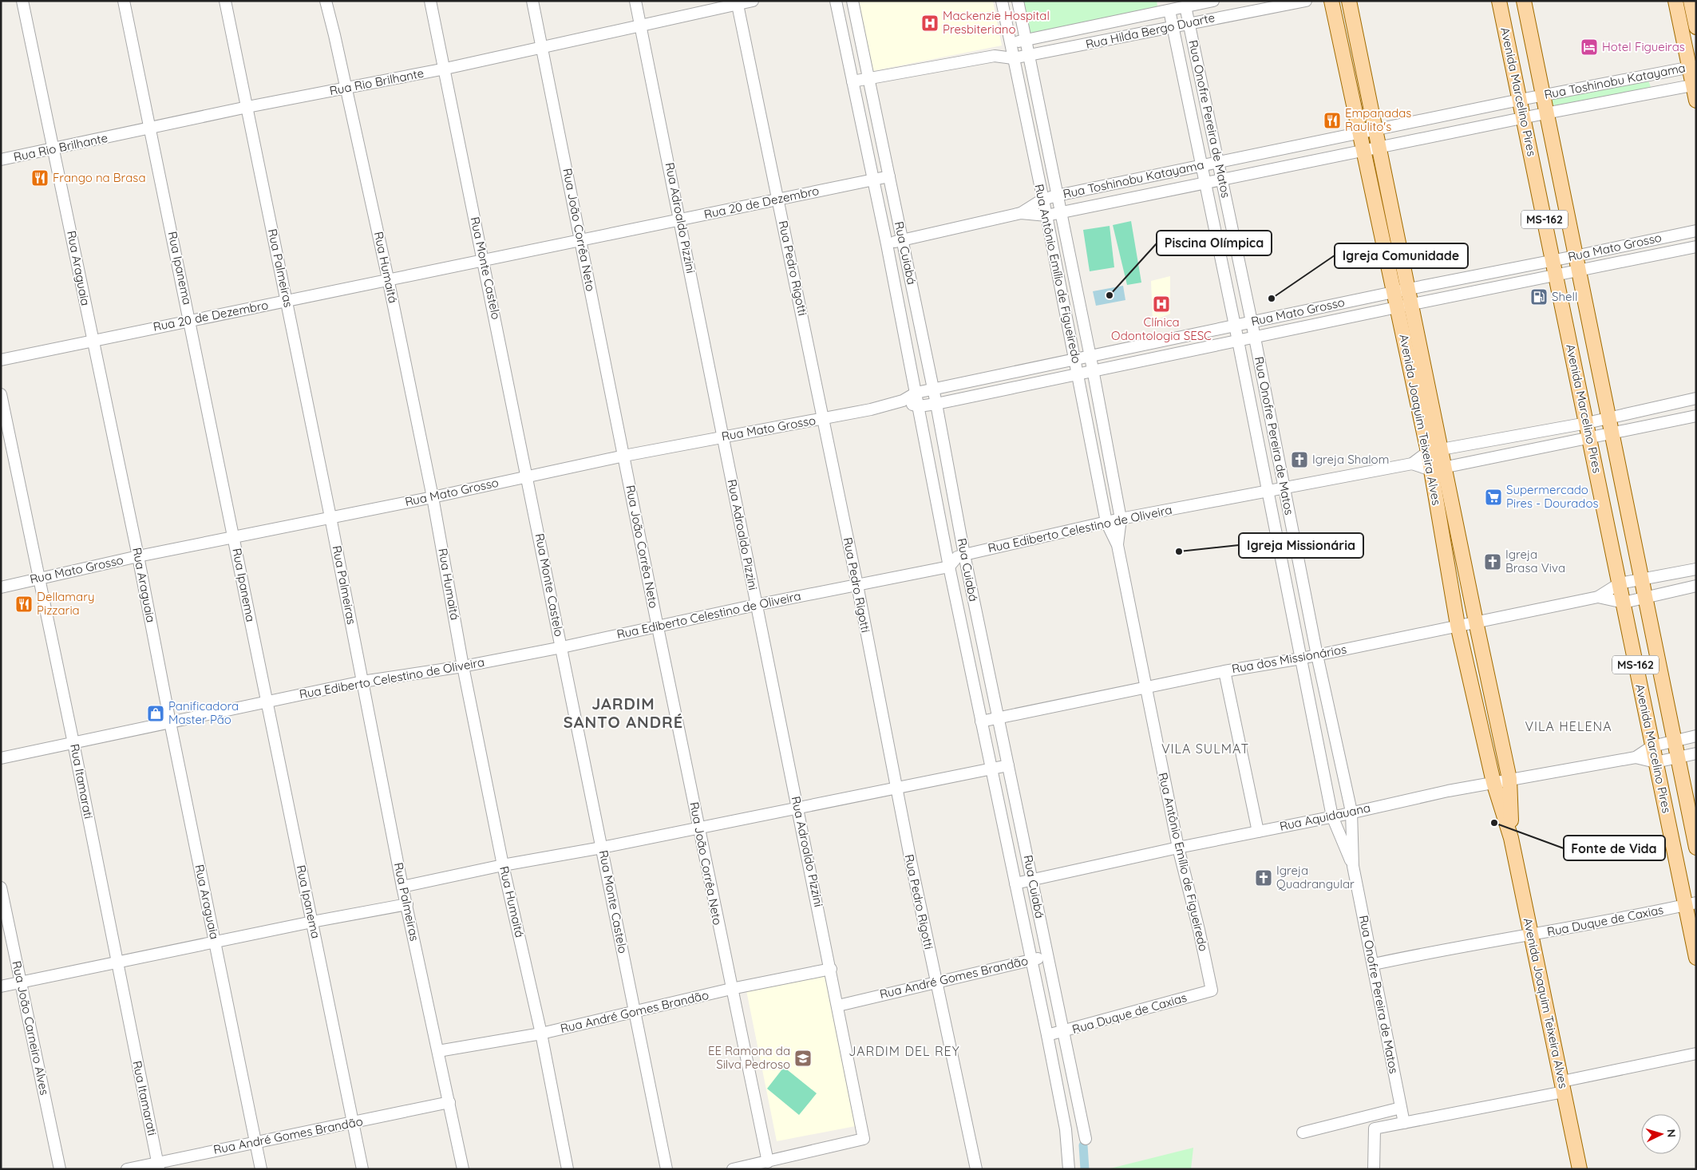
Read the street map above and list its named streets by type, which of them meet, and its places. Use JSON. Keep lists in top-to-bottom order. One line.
{"streets":{"main road":["Avenida Marcelino Pires","MS-162","Avenida Joaquim Teixeira Alves"],"street":["Rua Hilda Bergo Duarte","Rua Toshinobu Katayama","Rua Rio Brilhante","Rua Onofre Pereira de Matos","Rua 20 de Dezembro","Rua Adroaldo Pizzini","Rua João Corrêa Neto","Rua Mato Grosso","Rua Cuiabá","Rua Humaitá","Rua Araguaia","Rua Ipanema","Rua Palmeiras","Rua Monte Castelo","Rua Pedro Rigotti","Rua Antônio Emílio de Figueiredo","Rua Ediberto Celestino de Oliveira","Rua dos Missionários","Rua Itamarati","Rua Aquidauana","Rua Duque de Caxias","Rua André Gomes Brandão","Rua João Carneiro Alves"]},"crossings":[["Rua Hilda Bergo Duarte","Rua Onofre Pereira de Matos"],["Rua Hilda Bergo Duarte","Rua Cuiabá"],["Rua Hilda Bergo Duarte","Rua Antônio Emílio de Figueiredo"],["Rua Toshinobu Katayama","Avenida Marcelino Pires"],["Rua Toshinobu Katayama","Rua Onofre Pereira de Matos"],["Rua Toshinobu Katayama","Rua Cuiabá"],["Rua Toshinobu Katayama","Rua Antônio Emílio de Figueiredo"],["Rua Toshinobu Katayama","Avenida Joaquim Teixeira Alves"],["Rua Rio Brilhante","Rua Adroaldo Pizzini"],["Rua Rio Brilhante","Rua João Corrêa Neto"],["Rua Rio Brilhante","Rua Humaitá"],["Rua Rio Brilhante","Rua Araguaia"],["Rua Rio Brilhante","Rua Ipanema"],["Rua Rio Brilhante","Rua Palmeiras"],["Rua Rio Brilhante","Rua Monte Castelo"],["Rua Rio Brilhante","Rua Pedro Rigotti"],["Avenida Marcelino Pires","Rua Mato Grosso"],["Avenida Marcelino Pires","Rua Ediberto Celestino de Oliveira"],["Avenida Marcelino Pires","Rua dos Missionários"],["Avenida Marcelino Pires","Rua Aquidauana"],["Avenida Marcelino Pires","Rua Duque de Caxias"],["Rua Onofre Pereira de Matos","Rua Mato Grosso"],["Rua Onofre Pereira de Matos","Rua Ediberto Celestino de Oliveira"],["Rua Onofre Pereira de Matos","Rua dos Missionários"],["Rua Onofre Pereira de Matos","Rua Aquidauana"],["Rua Onofre Pereira de Matos","Rua Duque de Caxias"],["Rua 20 de Dezembro","Rua Adroaldo Pizzini"],["Rua 20 de Dezembro","Rua João Corrêa Neto"],["Rua 20 de Dezembro","Rua Cuiabá"],["Rua 20 de Dezembro","Rua Humaitá"],["Rua 20 de Dezembro","Rua Araguaia"],["Rua 20 de Dezembro","Rua Ipanema"],["Rua 20 de Dezembro","Rua Palmeiras"],["Rua 20 de Dezembro","Rua Monte Castelo"],["Rua 20 de Dezembro","Rua Pedro Rigotti"],["Rua Adroaldo Pizzini","Rua João Corrêa Neto"],["Rua Adroaldo Pizzini","Rua Mato Grosso"],["Rua Adroaldo Pizzini","Rua Ediberto Celestino de Oliveira"],["Rua Adroaldo Pizzini","Rua André Gomes Brandão"],["Rua João Corrêa Neto","Rua Mato Grosso"],["Rua João Corrêa Neto","Rua Ediberto Celestino de Oliveira"],["Rua João Corrêa Neto","Rua André Gomes Brandão"],["Rua Mato Grosso","Rua Cuiabá"],["Rua Mato Grosso","Rua Humaitá"],["Rua Mato Grosso","Rua Araguaia"],["Rua Mato Grosso","Rua Ipanema"],["Rua Mato Grosso","Rua Palmeiras"],["Rua Mato Grosso","Rua Monte Castelo"],["Rua Mato Grosso","Rua Pedro Rigotti"],["Rua Mato Grosso","Rua Antônio Emílio de Figueiredo"],["Rua Mato Grosso","Avenida Joaquim Teixeira Alves"],["Rua Mato Grosso","Rua Itamarati"],["Rua Cuiabá","Rua Ediberto Celestino de Oliveira"],["Rua Cuiabá","Rua dos Missionários"],["Rua Cuiabá","Rua Aquidauana"],["Rua Cuiabá","Rua Duque de Caxias"],["Rua Cuiabá","Rua André Gomes Brandão"],["Rua Humaitá","Rua Ediberto Celestino de Oliveira"],["Rua Humaitá","Rua André Gomes Brandão"],["Rua Araguaia","Rua Ediberto Celestino de Oliveira"],["Rua Araguaia","Rua André Gomes Brandão"],["Rua Ipanema","Rua Ediberto Celestino de Oliveira"],["Rua Ipanema","Rua André Gomes Brandão"],["Rua Palmeiras","Rua Ediberto Celestino de Oliveira"],["Rua Palmeiras","Rua André Gomes Brandão"],["Rua Monte Castelo","Rua Ediberto Celestino de Oliveira"],["Rua Monte Castelo","Rua André Gomes Brandão"],["Rua Pedro Rigotti","Rua Ediberto Celestino de Oliveira"],["Rua Pedro Rigotti","Rua André Gomes Brandão"],["Rua Antônio Emílio de Figueiredo","Rua Ediberto Celestino de Oliveira"],["Rua Antônio Emílio de Figueiredo","Rua dos Missionários"],["Rua Antônio Emílio de Figueiredo","Rua Aquidauana"],["Rua Antônio Emílio de Figueiredo","Rua Duque de Caxias"],["Avenida Joaquim Teixeira Alves","Rua Ediberto Celestino de Oliveira"],["Avenida Joaquim Teixeira Alves","Rua dos Missionários"],["Avenida Joaquim Teixeira Alves","Rua Aquidauana"],["Avenida Joaquim Teixeira Alves","Rua Duque de Caxias"],["Rua Ediberto Celestino de Oliveira","Rua Itamarati"],["Rua Itamarati","Rua André Gomes Brandão"]],"districts":["JARDIM SANTO ANDRÉ","VILA HELENA","VILA SULMAT","JARDIM DEL REY"],"places":{"hospital":["Mackenzie Hospital Presbiteriano","Clínica Odontologia SESC"],"hotel":["Hotel Figueiras"],"restaurant":["Empanadas Raulito's","Frango na Brasa","Dellamary Pizzaria"],"other":["Piscina Olímpica","Igreja Comunidade","Igreja Missionária","Fonte de Vida"],"fuel station":["Shell"],"church":["Igreja Shalom","Igreja Brasa Viva","Igreja Quadrangular"],"supermarket":["Supermercado Pires - Dourados"],"shop":["Panificadora Master Pão"],"school or university":["EE Ramona da Silva Pedroso"]},"north":"right"}
